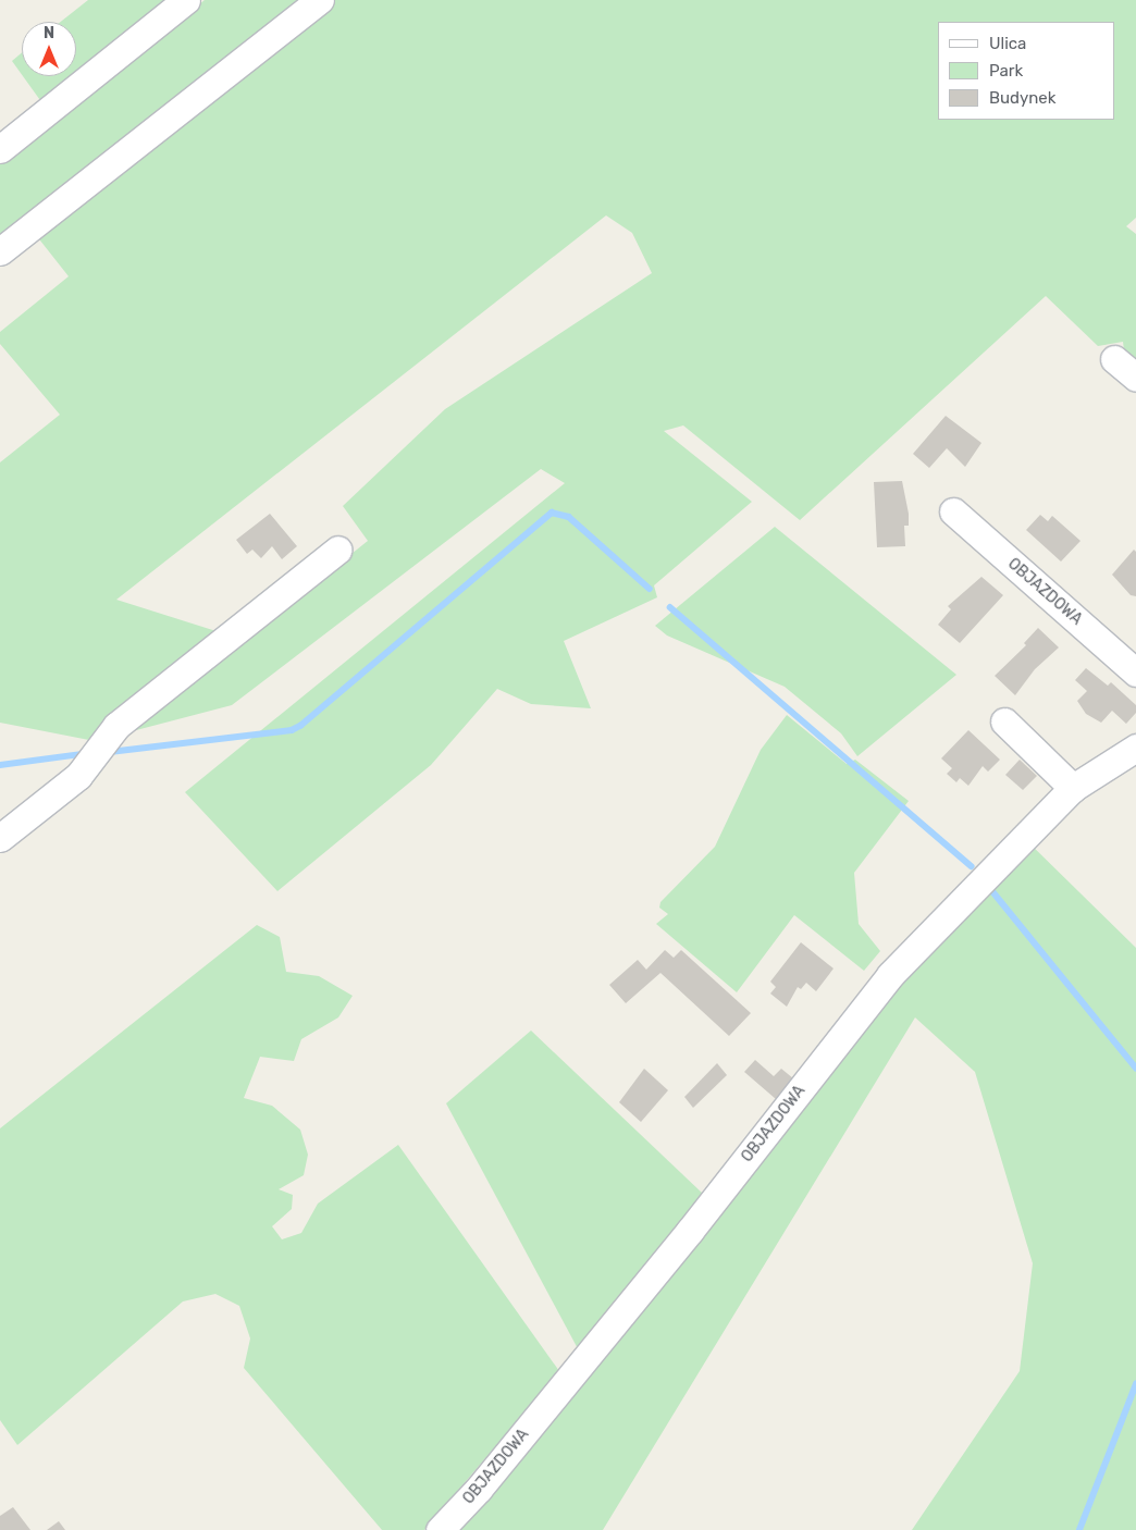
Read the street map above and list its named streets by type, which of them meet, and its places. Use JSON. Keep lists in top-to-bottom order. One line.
{"streets":{"street":["OBJAZDOWA"]},"legend":["Ulica","Park","Budynek"],"north":"top"}
